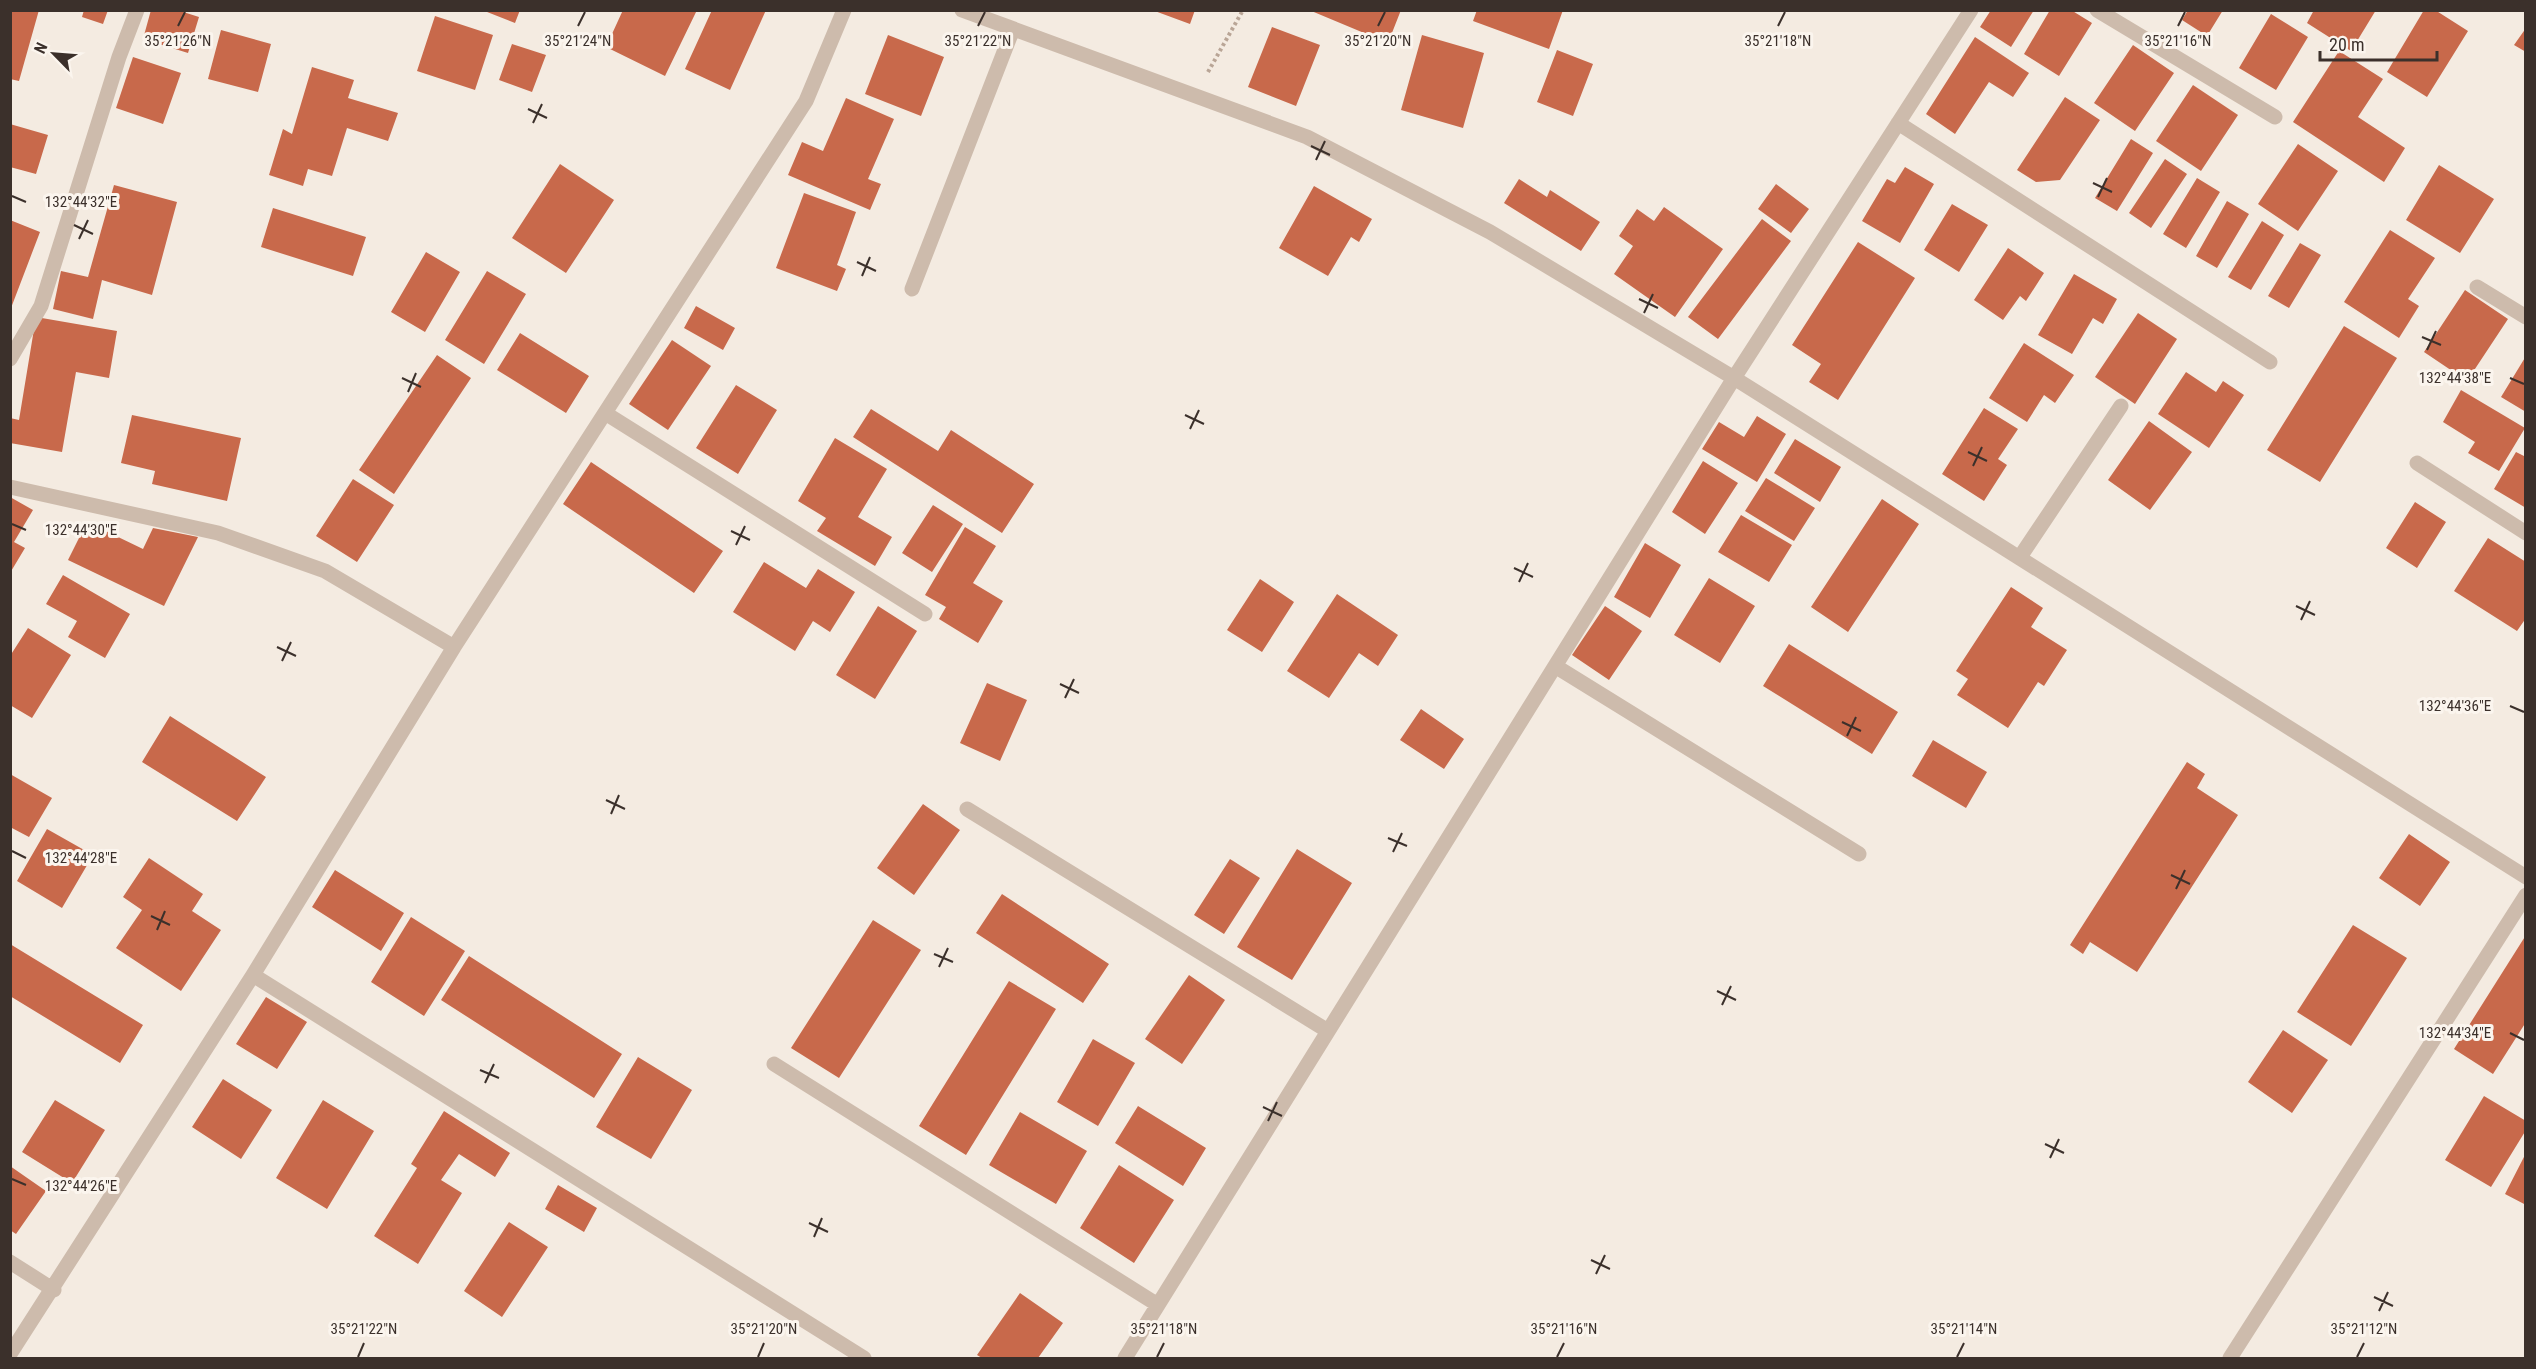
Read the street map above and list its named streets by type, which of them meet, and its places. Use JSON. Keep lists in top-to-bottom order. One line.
{"scale_bar":"20 m","north":"top left","coordinates":["35°21'26\"N","35°21'24\"N","35°21'22\"N","35°21'20\"N","35°21'18\"N","35°21'16\"N","132°44'32\"E","132°44'38\"E","132°44'30\"E","132°44'36\"E","132°44'28\"E","132°44'34\"E","132°44'26\"E","35°21'14\"N","35°21'12\"N"]}
